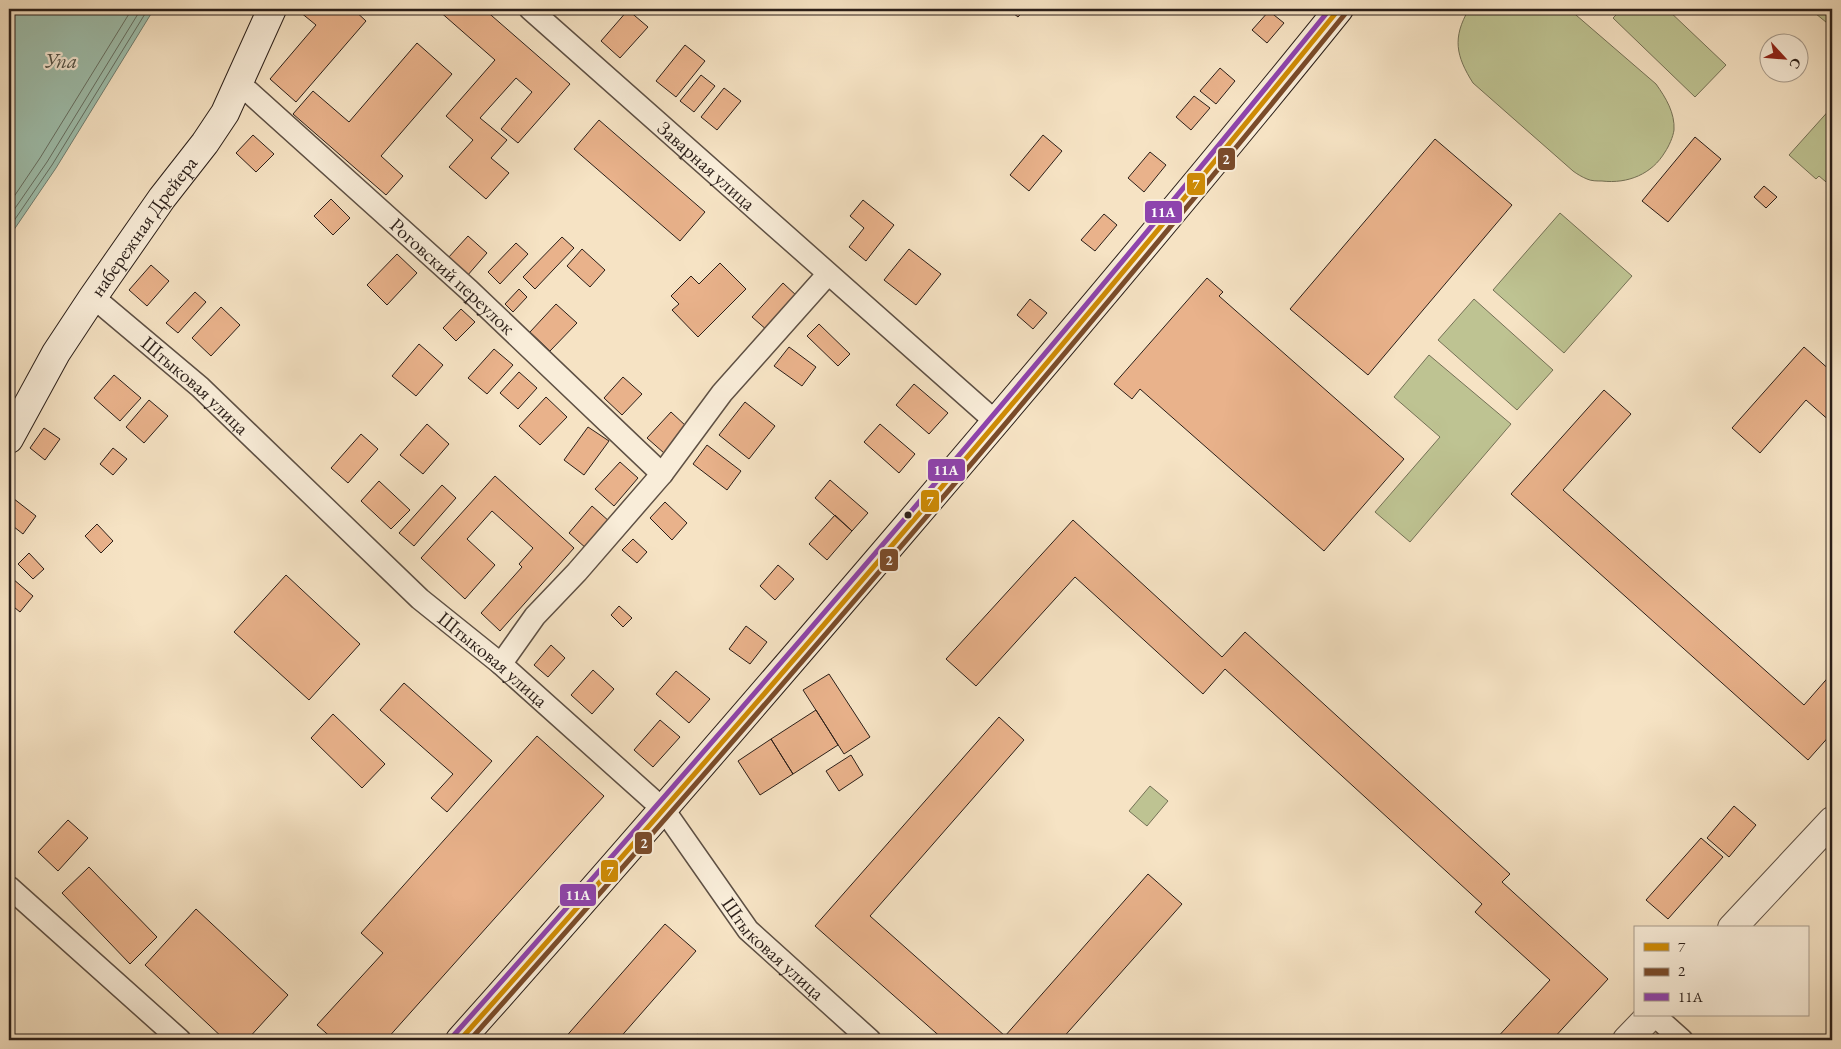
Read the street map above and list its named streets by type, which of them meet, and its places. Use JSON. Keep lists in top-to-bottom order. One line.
{"streets":{"main road":["набережная Дрейера"],"street":["Заварная улица","Роговский переулок","Штыковая улица"]},"crossings":[["набережная Дрейера","Роговский переулок"],["набережная Дрейера","Штыковая улица"]],"water":["Упа"],"lines":["transit line 7","transit line 11А","transit line 2"],"legend":["7","2","11А"],"north":"bottom right"}
